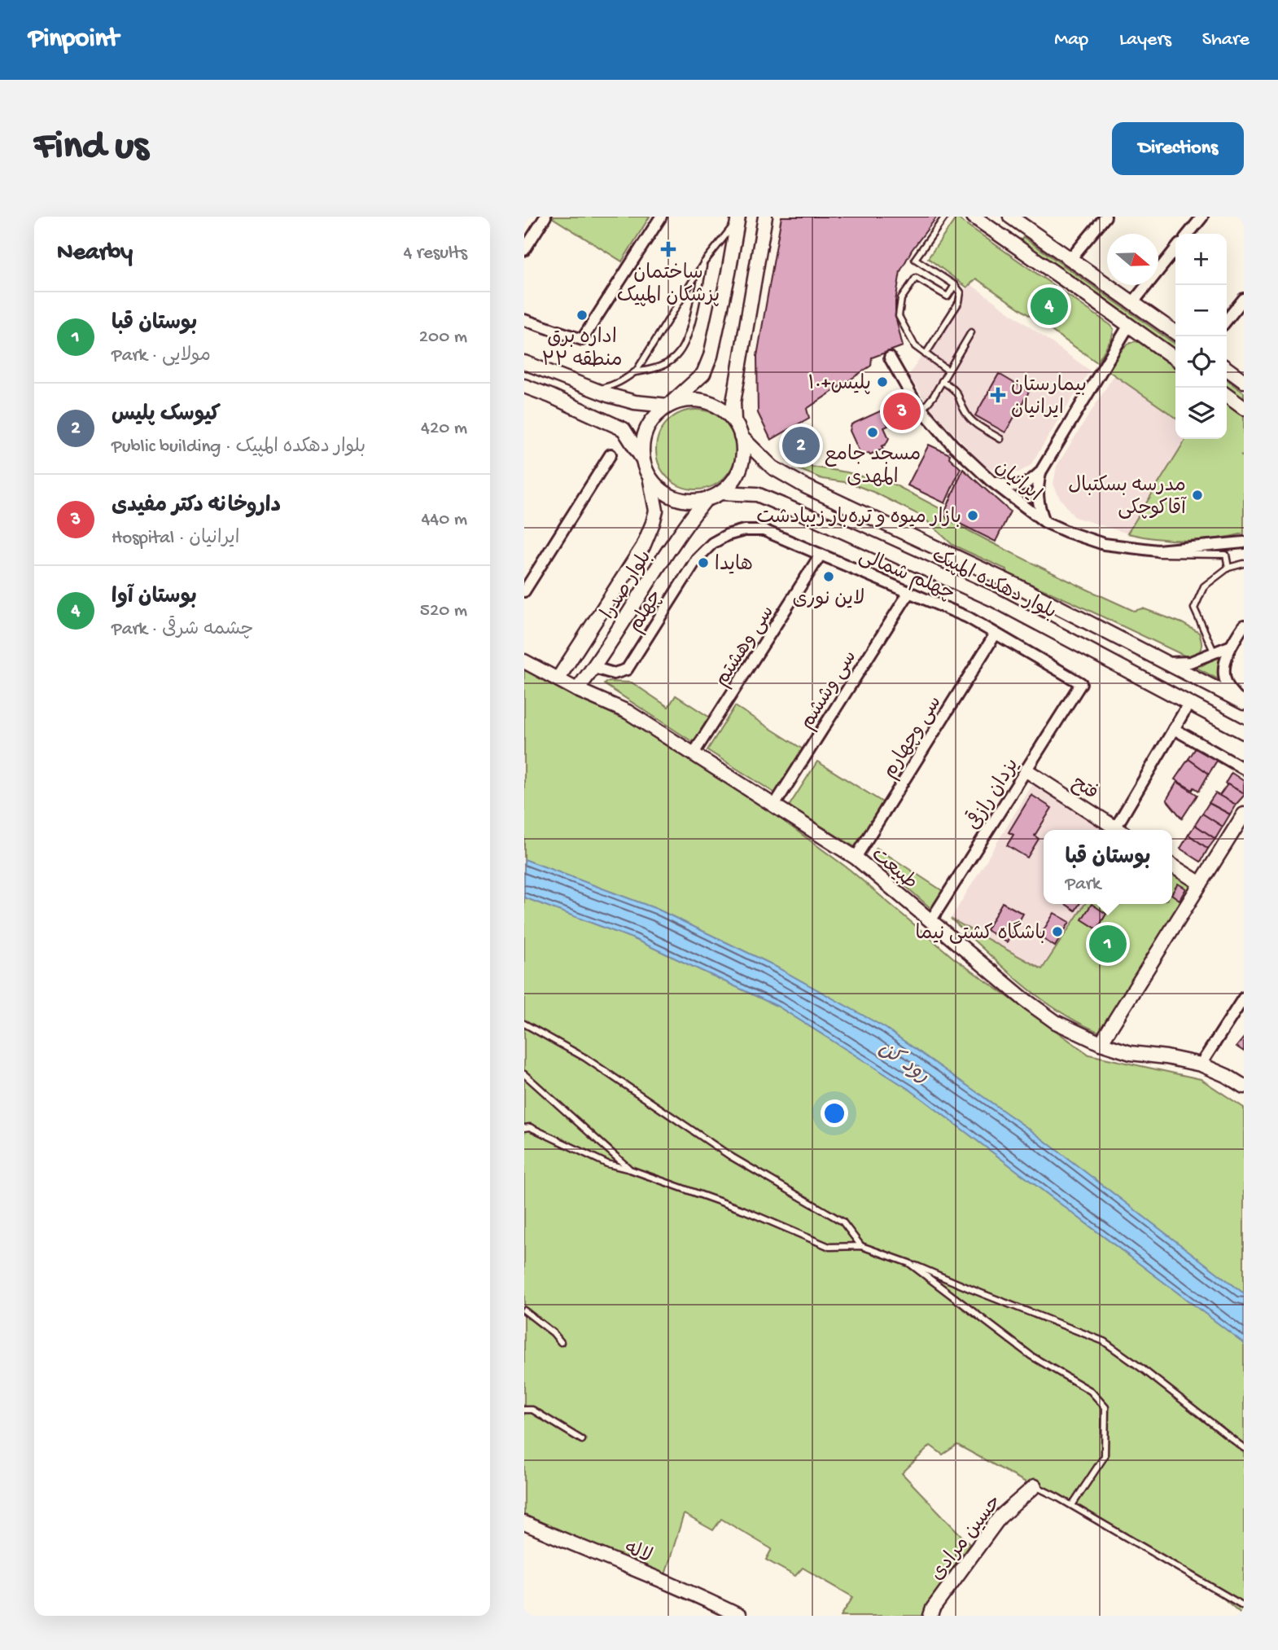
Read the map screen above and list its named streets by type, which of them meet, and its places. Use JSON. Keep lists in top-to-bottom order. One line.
{"streets":{"street":["ایرانیان","چهلم شمالی","بلوار دهکده المپیک","بلوار صدرا","چهلم","سی وهشتم","سی وششم","سی وچهارم","فتح","یزدان رازقی","طبیعت","حسین مرادی","لاله"]},"crossings":[["چهلم شمالی","چهلم"],["چهلم شمالی","سی وهشتم"],["چهلم شمالی","سی وششم"],["چهلم شمالی","سی وچهارم"],["چهلم شمالی","یزدان رازقی"],["بلوار دهکده المپیک","بلوار صدرا"],["بلوار صدرا","چهلم"],["بلوار صدرا","طبیعت"],["سی وهشتم","طبیعت"],["سی وششم","طبیعت"],["سی وچهارم","طبیعت"],["فتح","یزدان رازقی"],["یزدان رازقی","طبیعت"]],"water":["رود کن"],"places":{"health":["ساختمان پزشکان المپیک","بیمارستان ایرانیان"],"other":["اداره برق منطقه ۲۲","پلیس+۱۰","مسجد جامع المهدی","مدرسه بسکتبال آقاکوچکی","بازار میوه و تره‌بار زیبادشت","هایدا","لاین نوری","باشگاه کشتی نیما"]},"north":"right","page":{"header":"Pinpoint","nav":["Map","Layers","Share"],"buttons":"Directions","title":"Find us","heading":["Nearby","4 results"],"map_buttons":["+","−"],"pins":["4","3","2","1"],"list":[{"mark":"1","name":"بوستان قبا","note":"Park · مولایی","value":"200 m"},{"mark":"2","name":"کیوسک پلیس","note":"Public building · بلوار دهکده المپیک","value":"420 m"},{"mark":"3","name":"داروخانه دکتر مفیدی","note":"Hospital · ایرانیان","value":"440 m"},{"mark":"4","name":"بوستان آوا","note":"Park · چشمه شرقی","value":"520 m"}],"popup":["بوستان قبا","Park"]}}
